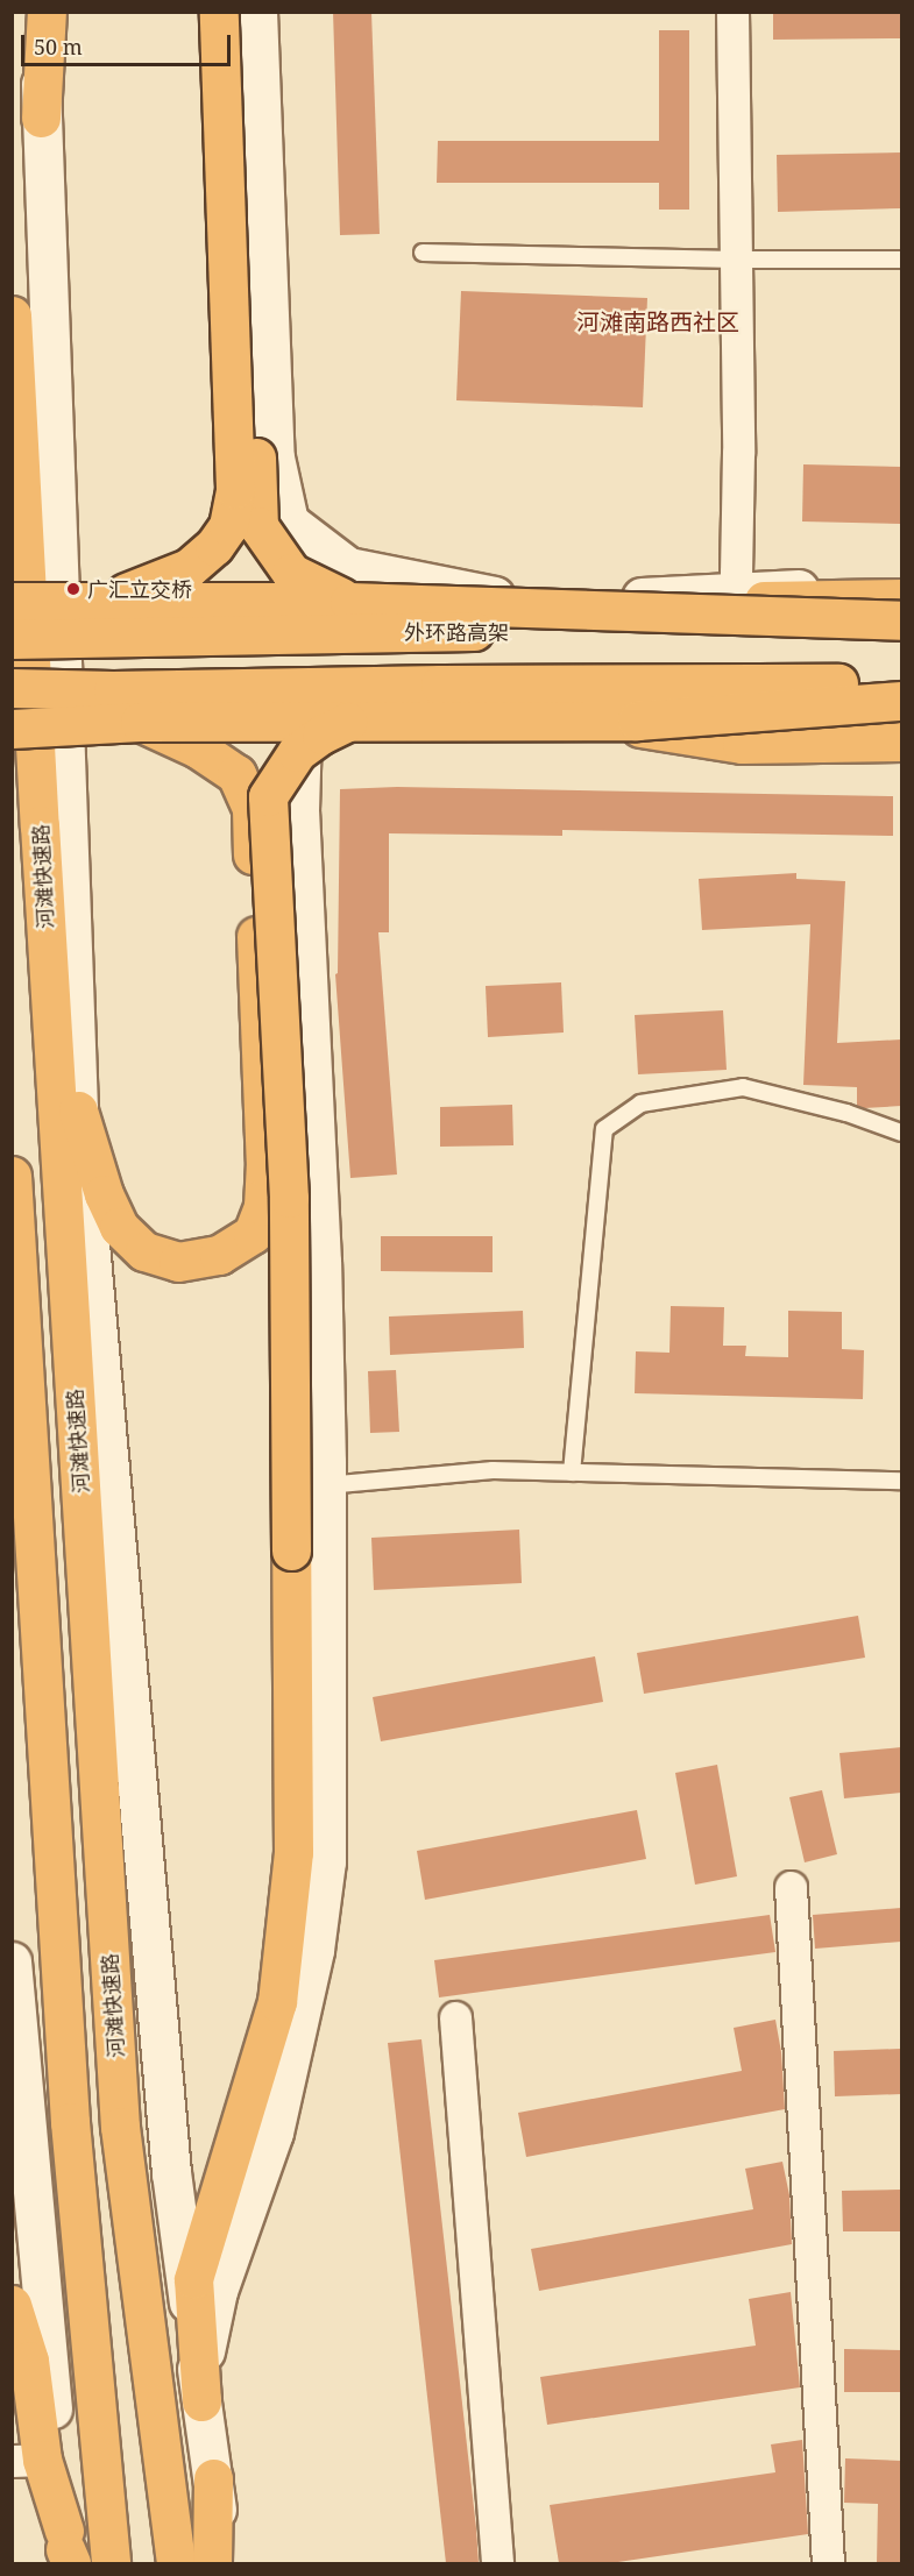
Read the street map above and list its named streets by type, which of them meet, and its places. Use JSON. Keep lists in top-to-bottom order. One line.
{"streets":{"highway":["外环路高架","河滩快速路"]},"districts":["河滩南路西社区"],"places":["广汇立交桥"],"scale_bar":"50 m"}
